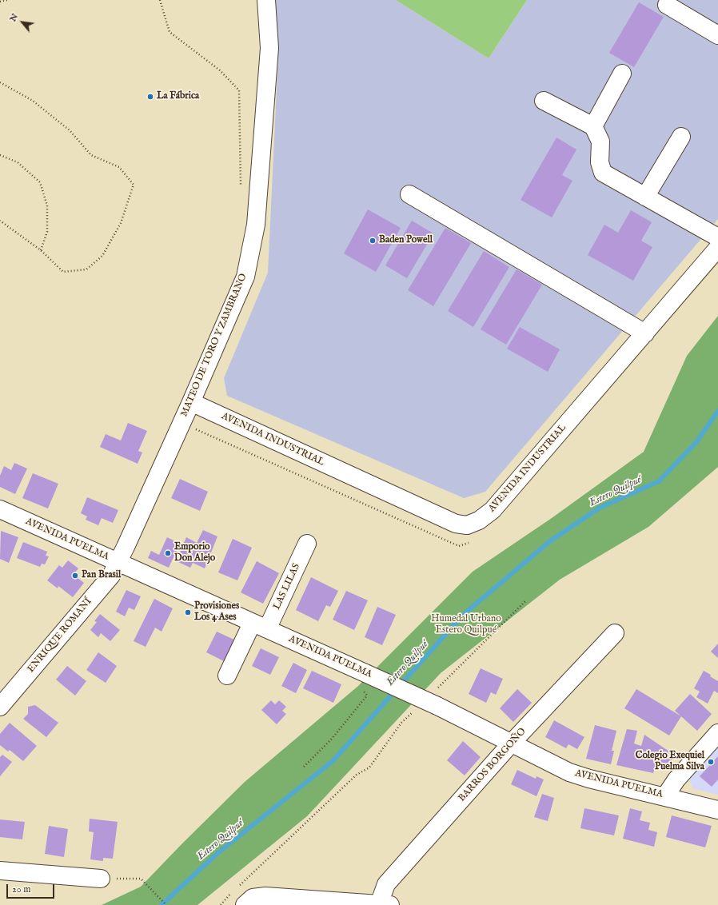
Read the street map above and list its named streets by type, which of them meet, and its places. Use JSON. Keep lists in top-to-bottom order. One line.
{"streets":{"street":["MATEO DE TORO Y ZAMBRANO","AVENIDA INDUSTRIAL","AVENIDA PUELMA","LAS LILAS","ENRIQUE ROMANÍ","BARROS BORGOÑO"]},"crossings":[["MATEO DE TORO Y ZAMBRANO","AVENIDA INDUSTRIAL"],["MATEO DE TORO Y ZAMBRANO","AVENIDA PUELMA"],["MATEO DE TORO Y ZAMBRANO","ENRIQUE ROMANÍ"],["AVENIDA PUELMA","LAS LILAS"],["AVENIDA PUELMA","ENRIQUE ROMANÍ"],["AVENIDA PUELMA","BARROS BORGOÑO"]],"water":["Estero Quilpué"],"parks":["Humedal Urbano Estero Quilpué"],"places":["La Fábrica","Baden Powell","Emporio Don Alejo","Pan Brasil","Provisiones Los 4 Ases","Colegio Exequiel Puelma Silva"],"scale_bar":"20 m","north":"top left"}
